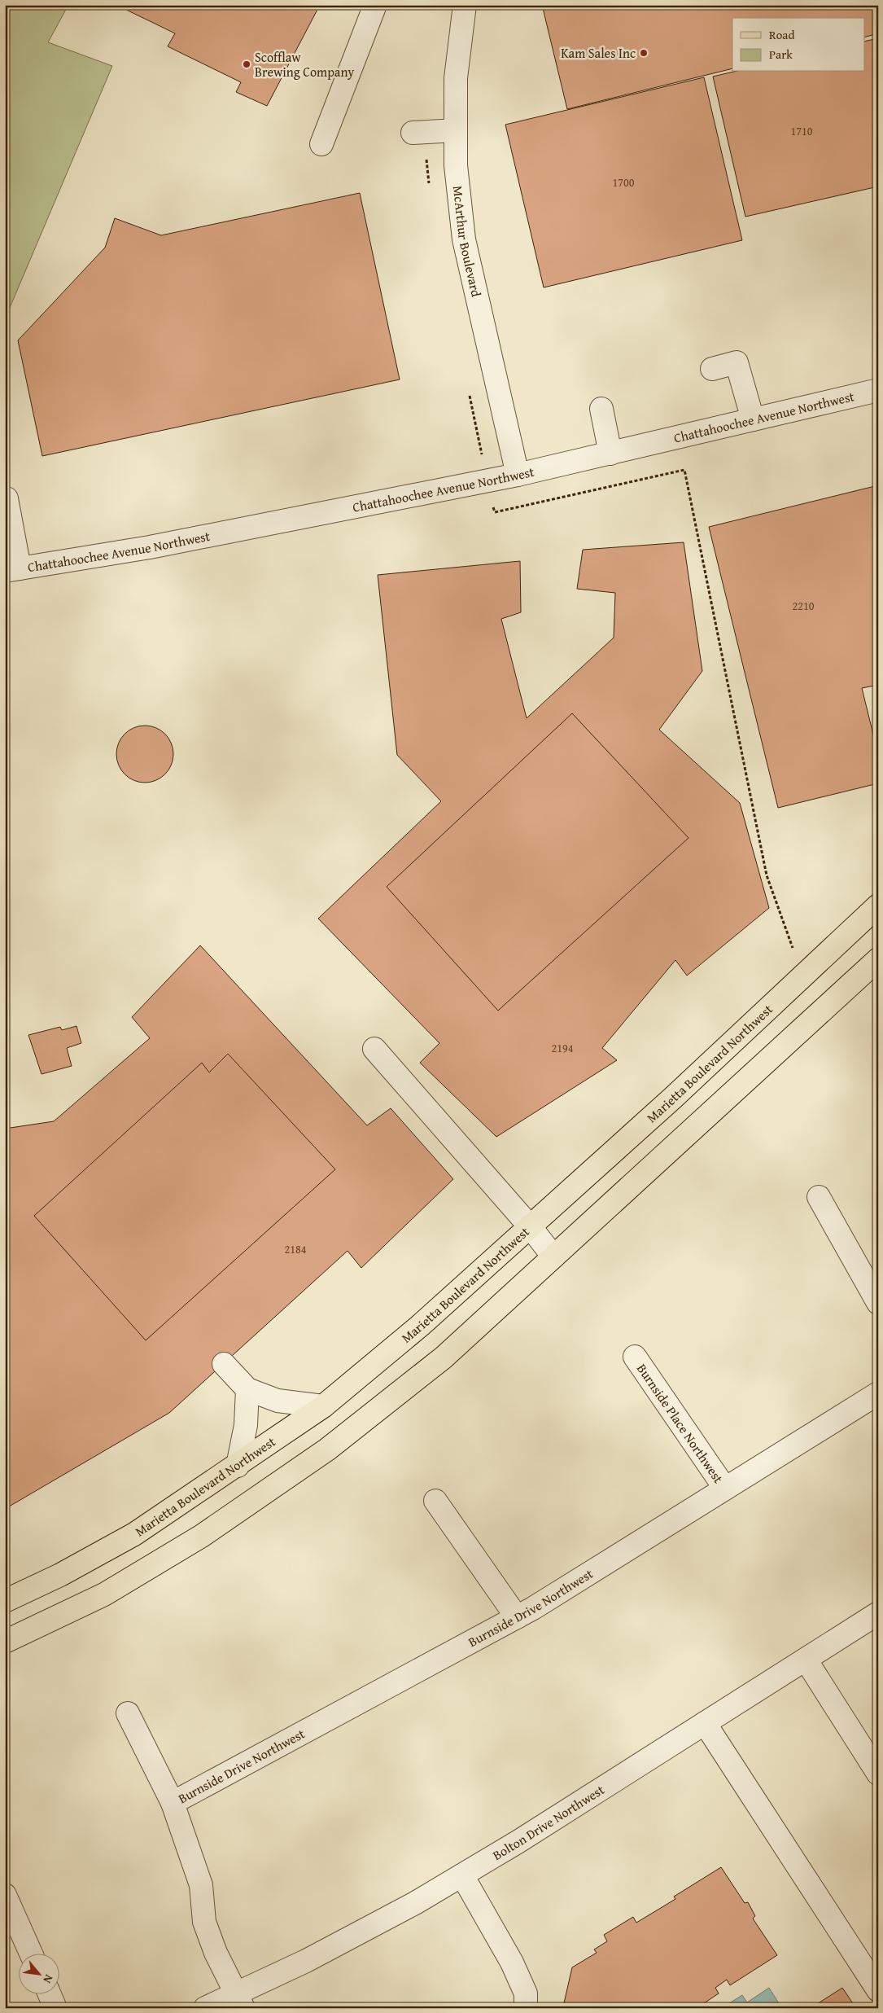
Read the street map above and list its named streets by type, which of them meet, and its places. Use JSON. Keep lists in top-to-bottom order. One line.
{"streets":{"main road":["Marietta Boulevard Northwest"],"street":["McArthur Boulevard","Chattahoochee Avenue Northwest","Burnside Place Northwest","Burnside Drive Northwest","Bolton Drive Northwest"]},"crossings":[["McArthur Boulevard","Chattahoochee Avenue Northwest"],["Burnside Place Northwest","Burnside Drive Northwest"],["Burnside Drive Northwest","Bolton Drive Northwest"]],"places":["Kam Sales Inc","Scofflaw Brewing Company"],"house_numbers":["1710","1700","2210","2194","2184"],"legend":["Road","Park"],"north":"bottom right"}
